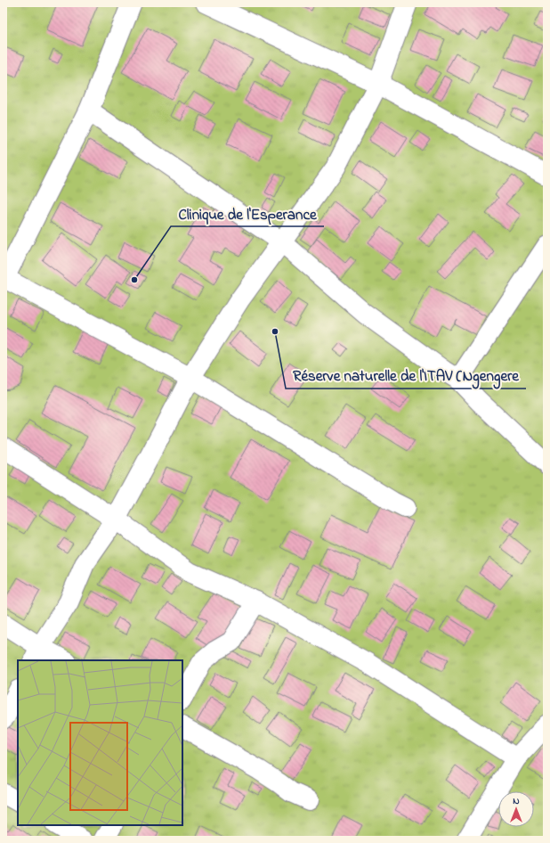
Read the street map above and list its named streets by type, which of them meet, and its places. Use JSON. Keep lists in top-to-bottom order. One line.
{"places":["Clinique de l'Esperance","Réserve naturelle de l'ITAV (Ngengere"],"north":"top"}
